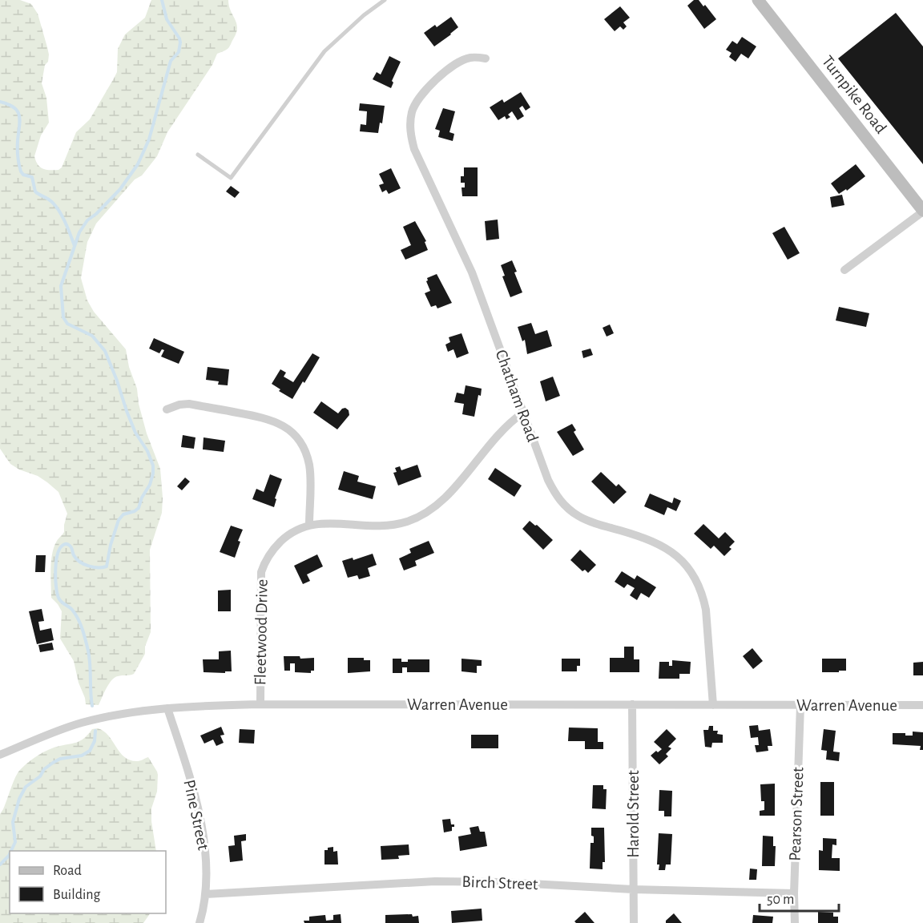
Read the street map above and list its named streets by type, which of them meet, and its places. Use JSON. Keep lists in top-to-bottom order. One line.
{"streets":{"main road":["Turnpike Road"],"street":["Chatham Road","Fleetwood Drive","Warren Avenue","Harold Street","Pearson Street","Pine Street","Birch Street"]},"crossings":[["Chatham Road","Fleetwood Drive"],["Chatham Road","Warren Avenue"],["Fleetwood Drive","Warren Avenue"],["Warren Avenue","Harold Street"],["Warren Avenue","Pearson Street"],["Warren Avenue","Pine Street"],["Harold Street","Birch Street"],["Pearson Street","Birch Street"],["Pine Street","Birch Street"]],"legend":["Road","Building"],"scale_bar":"50 m"}
